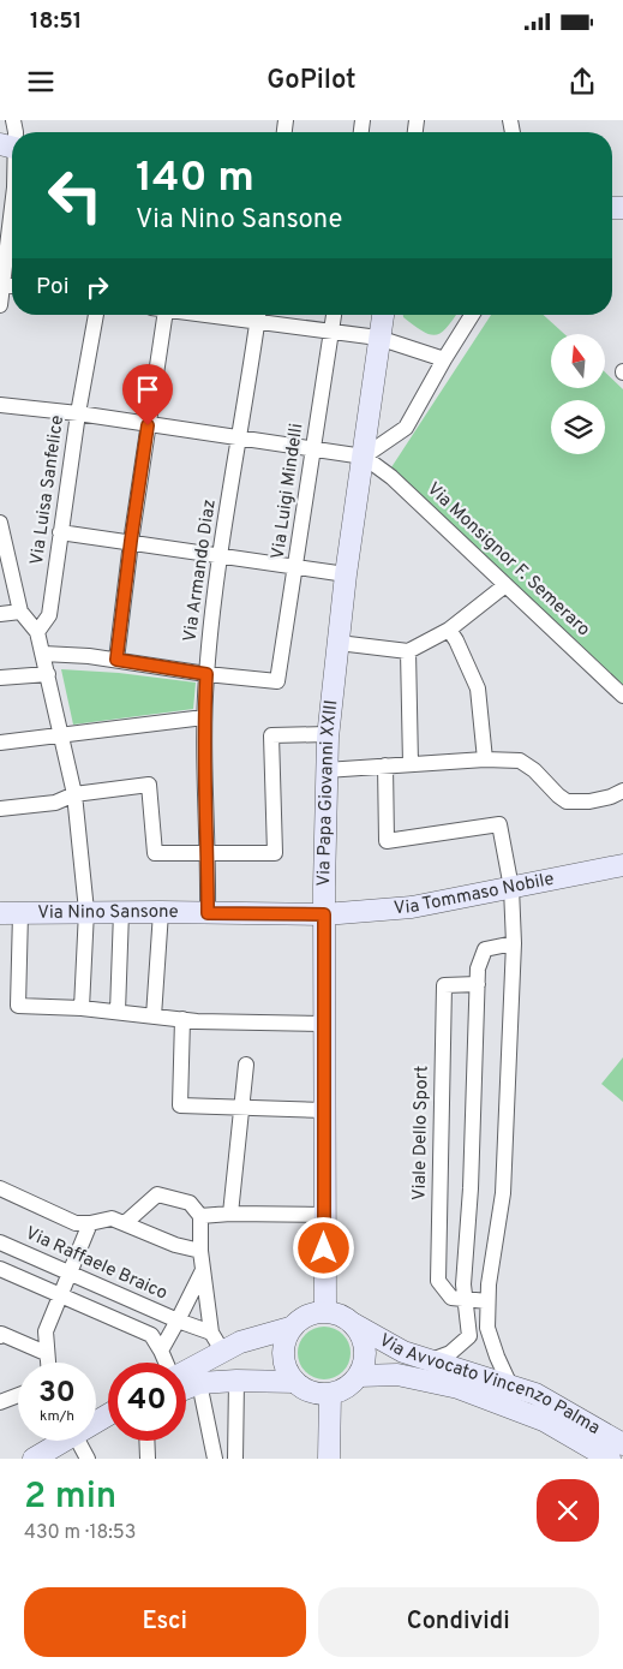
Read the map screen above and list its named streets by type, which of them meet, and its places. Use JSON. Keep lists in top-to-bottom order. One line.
{"streets":{"street":["Via Luisa Sanfelice","Via Luigi Mindelli","Via Monsignor F. Semeraro","Via Armando Diaz","Via Papa Giovanni XXIII","Via Tommaso Nobile","Via Nino Sansone","Viale Dello Sport","Via Raffaele Braico","Via Avvocato Vincenzo Palma"]},"crossings":[["Via Luigi Mindelli","Via Armando Diaz"],["Via Monsignor F. Semeraro","Via Papa Giovanni XXIII"],["Via Armando Diaz","Via Nino Sansone"],["Via Papa Giovanni XXIII","Via Tommaso Nobile"],["Via Papa Giovanni XXIII","Via Nino Sansone"],["Via Papa Giovanni XXIII","Via Avvocato Vincenzo Palma"],["Via Tommaso Nobile","Via Nino Sansone"]],"north":"top","page":{"status":"18:51","header":"GoPilot","turn":["140 m","Via Nino Sansone"],"then":"Poi","speed":"30 km/h","limit":"40","heading":["2 min","430 m · 18:53"],"buttons":["Esci","Condividi"]}}
